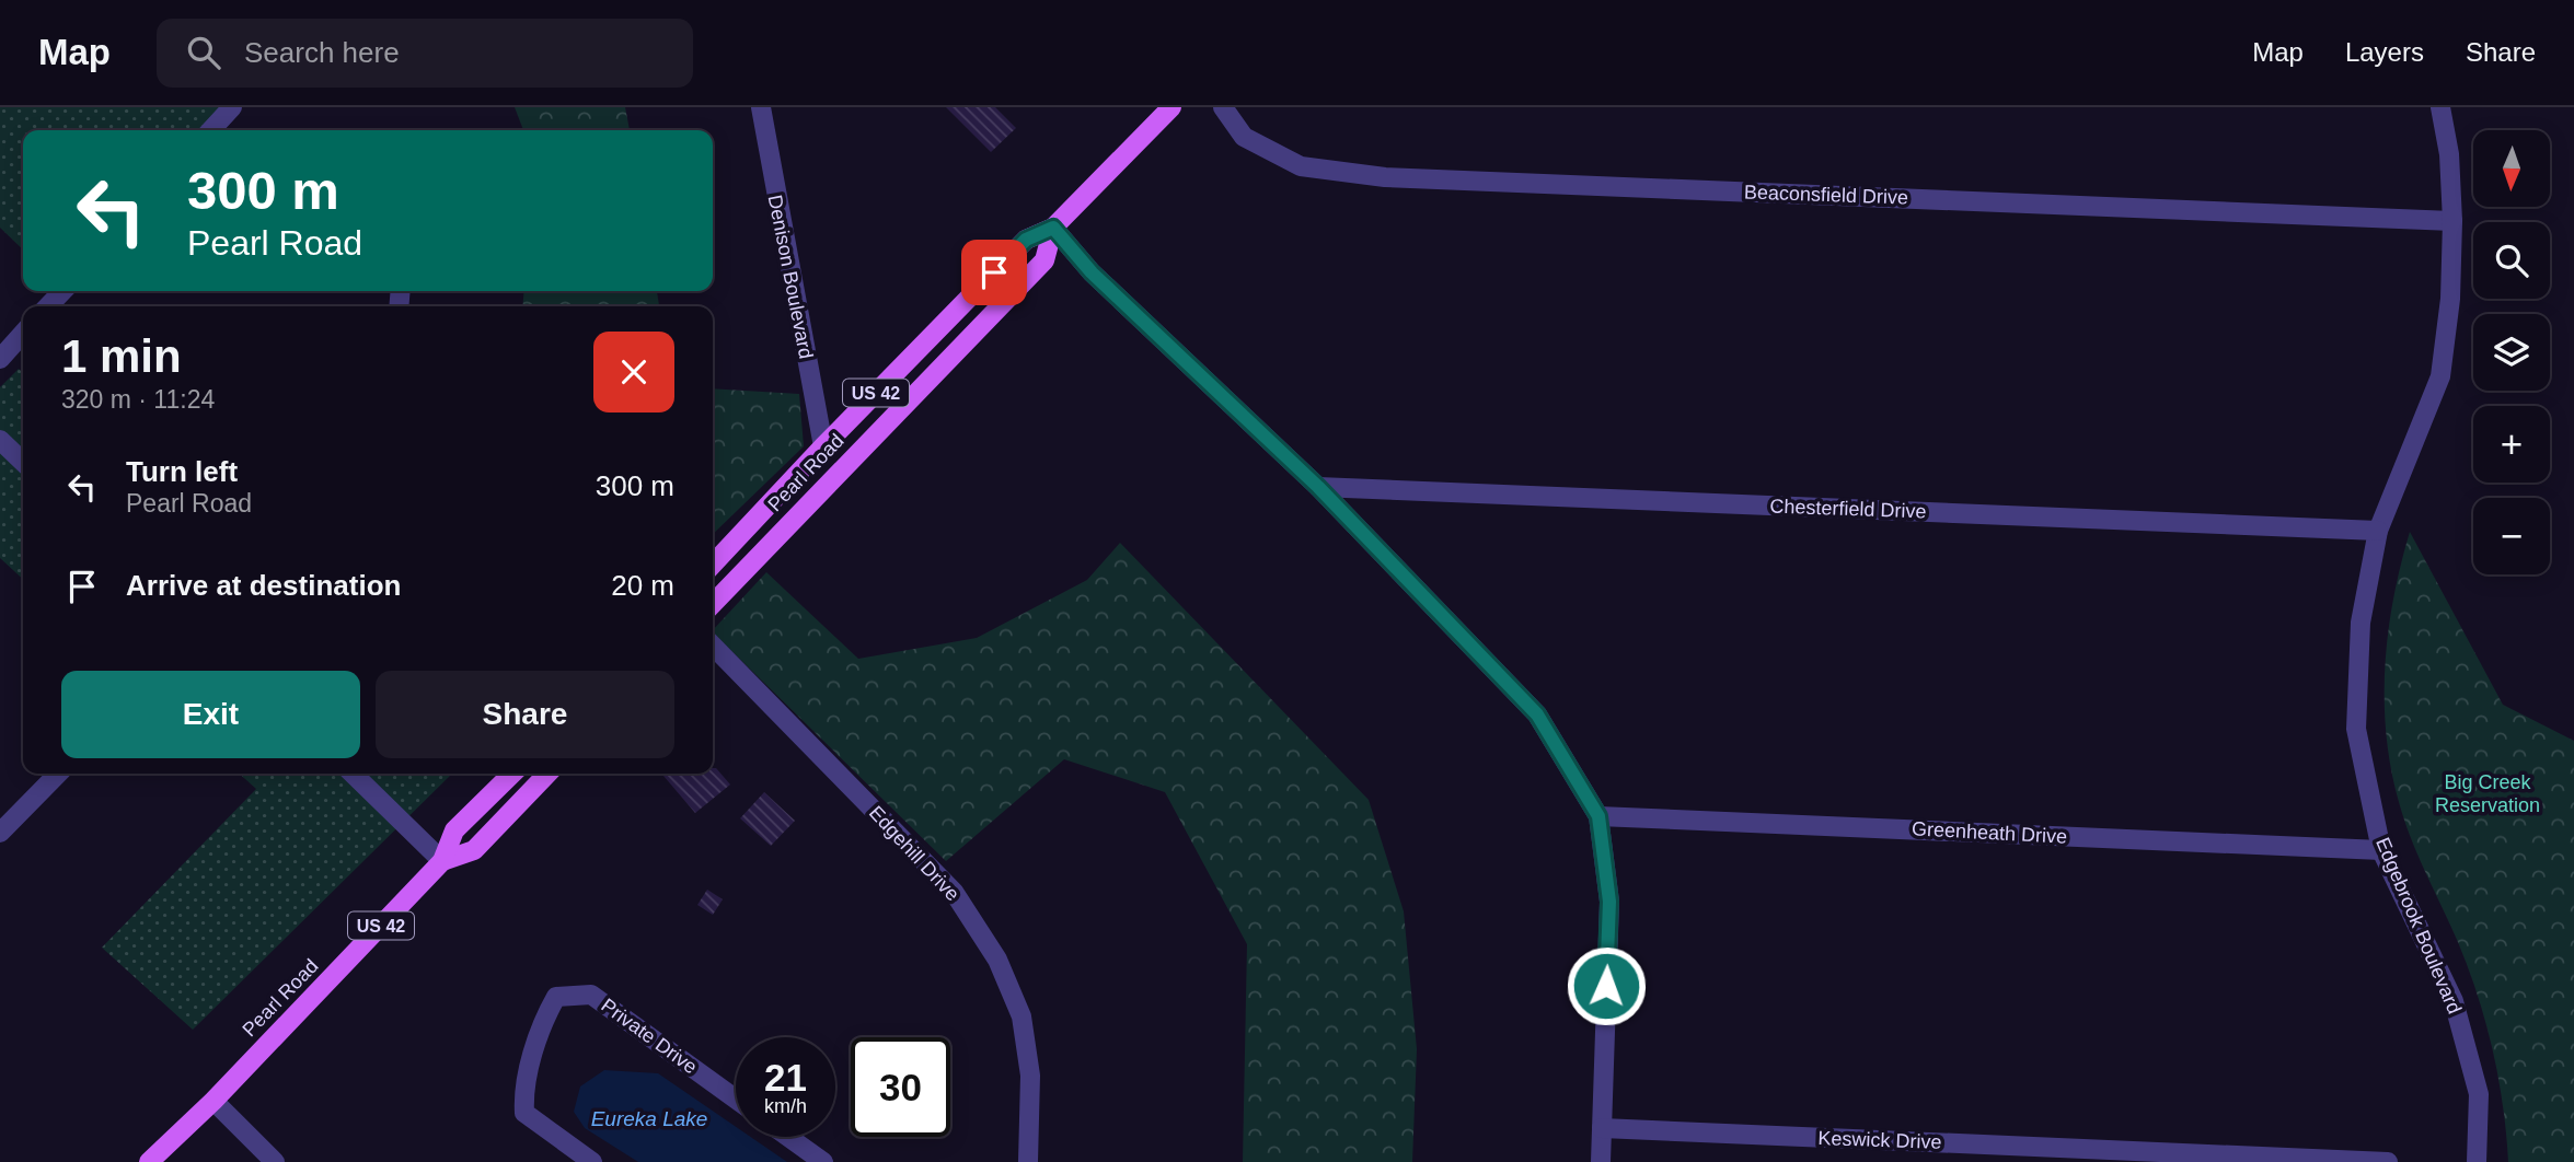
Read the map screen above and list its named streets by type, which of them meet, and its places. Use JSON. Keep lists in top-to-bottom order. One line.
{"streets":{"main road":["US 42","Pearl Road"],"street":["Beaconsfield Drive","Denison Boulevard","Chesterfield Drive","Greenheath Drive","Edgehill Drive","Edgebrook Boulevard","Private Drive","Keswick Drive"]},"crossings":[["Beaconsfield Drive","Edgebrook Boulevard"],["Denison Boulevard","Pearl Road"],["Chesterfield Drive","Edgebrook Boulevard"],["Greenheath Drive","Edgebrook Boulevard"]],"water":["Eureka Lake"],"parks":["Big Creek Reservation"],"north":"bottom","page":{"header":"Map","search":"Search here","nav":["Map","Layers","Share"],"map_buttons":["+","−"],"turn":["300 m","Pearl Road"],"heading":["1 min","320 m · 11:24"],"list":[{"name":"Turn left","note":"Pearl Road","value":"300 m"},{"name":"Arrive at destination","value":"20 m"}],"buttons":["Exit","Share"],"speed":"21 km/h","limit":"30"}}
